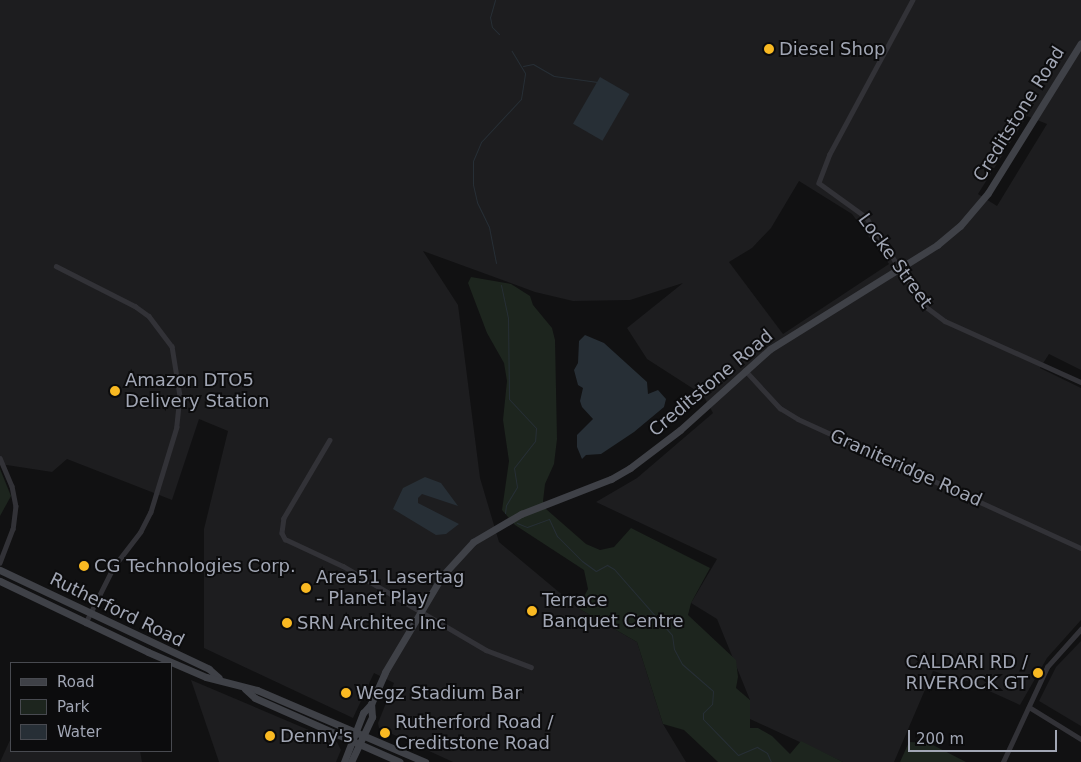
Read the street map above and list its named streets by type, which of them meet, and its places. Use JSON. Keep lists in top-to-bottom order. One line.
{"streets":{"street":["Creditstone Road","Locke Street","Graniteridge Road","Rutherford Road"]},"crossings":[["Creditstone Road","Locke Street"],["Creditstone Road","Graniteridge Road"],["Creditstone Road","Rutherford Road"]],"places":["Diesel Shop","Amazon DTO5 Delivery Station","CG Technologies Corp.","Area51 Lasertag - Planet Play","Terrace Banquet Centre","SRN Architec Inc","CALDARI RD / RIVEROCK GT","Wegz Stadium Bar","Rutherford Road / Creditstone Road","Denny's"],"legend":["Road","Park","Water"],"scale_bar":"200 m"}
